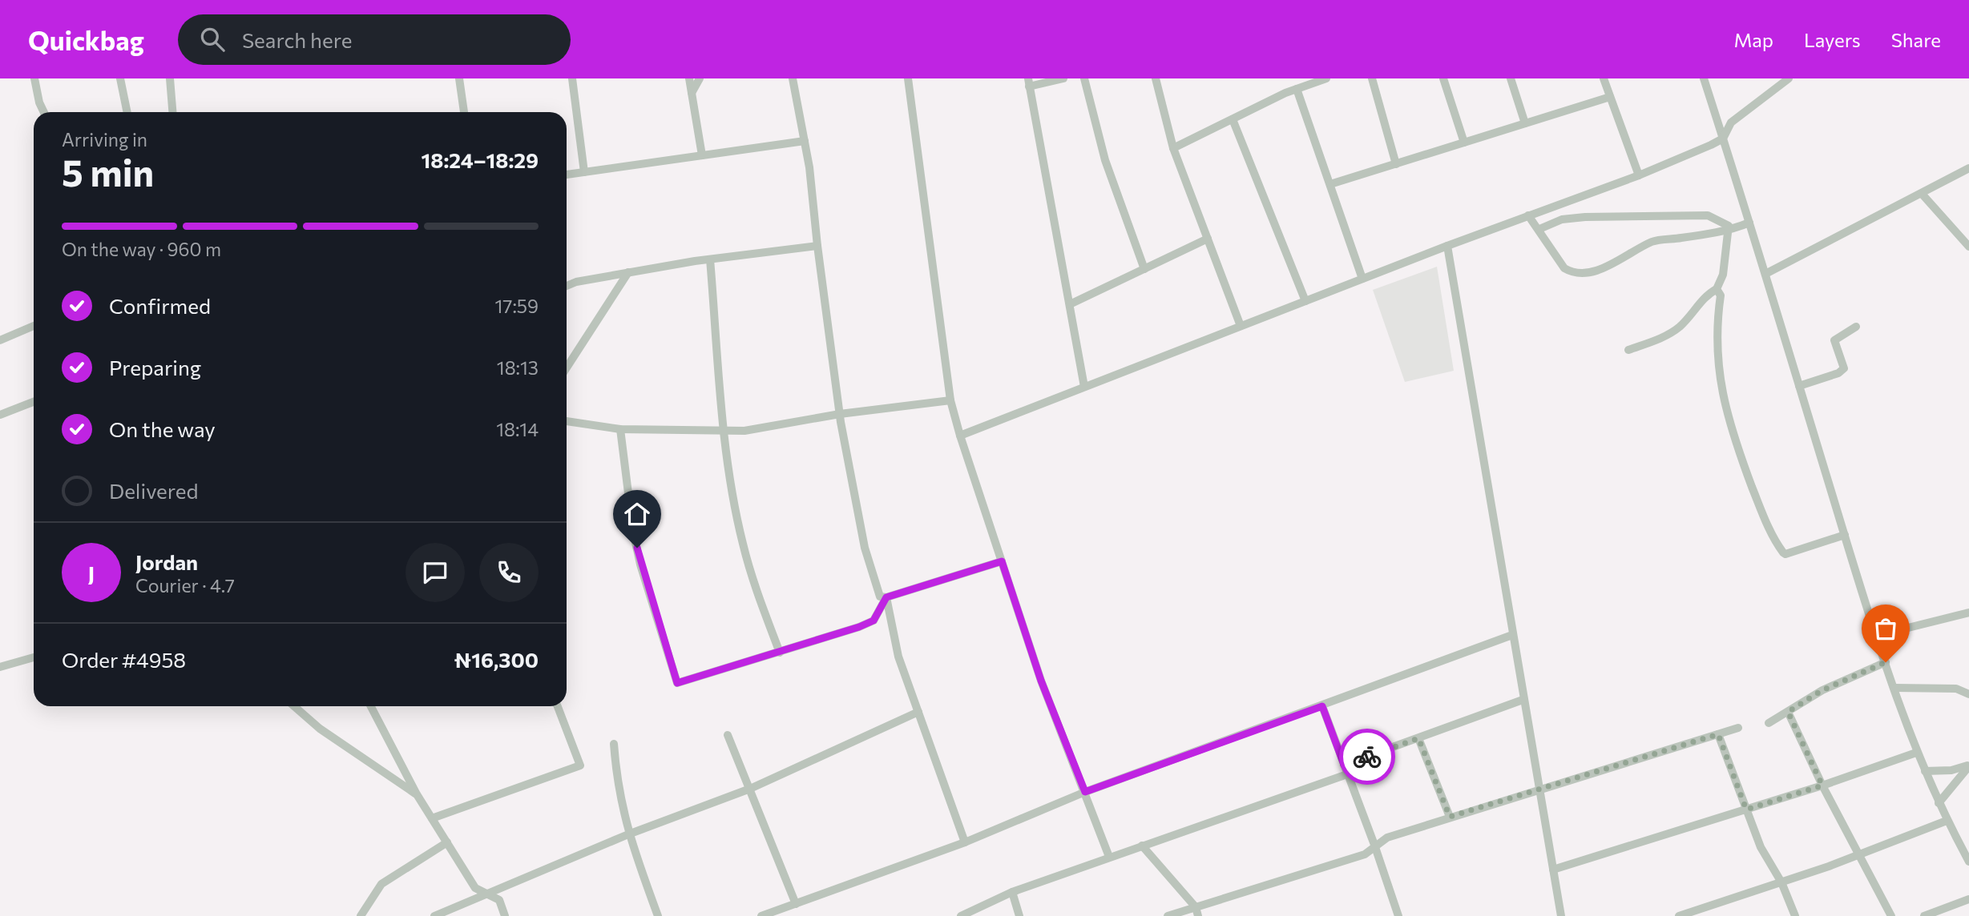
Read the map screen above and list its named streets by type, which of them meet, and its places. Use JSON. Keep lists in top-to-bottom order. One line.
{"page":{"header":"Quickbag","search":"Search here","nav":["Map","Layers","Share"],"heading":["5 min","Arriving in","18:24–18:29"],"panel":["Jordan","Courier · 4.7","Order #4958","₦16,300"],"bar":"On the way · 960 m","list":[["Confirmed","17:59"],["Preparing","18:13"],["On the way","18:14"],"Delivered"],"round":"J"}}
